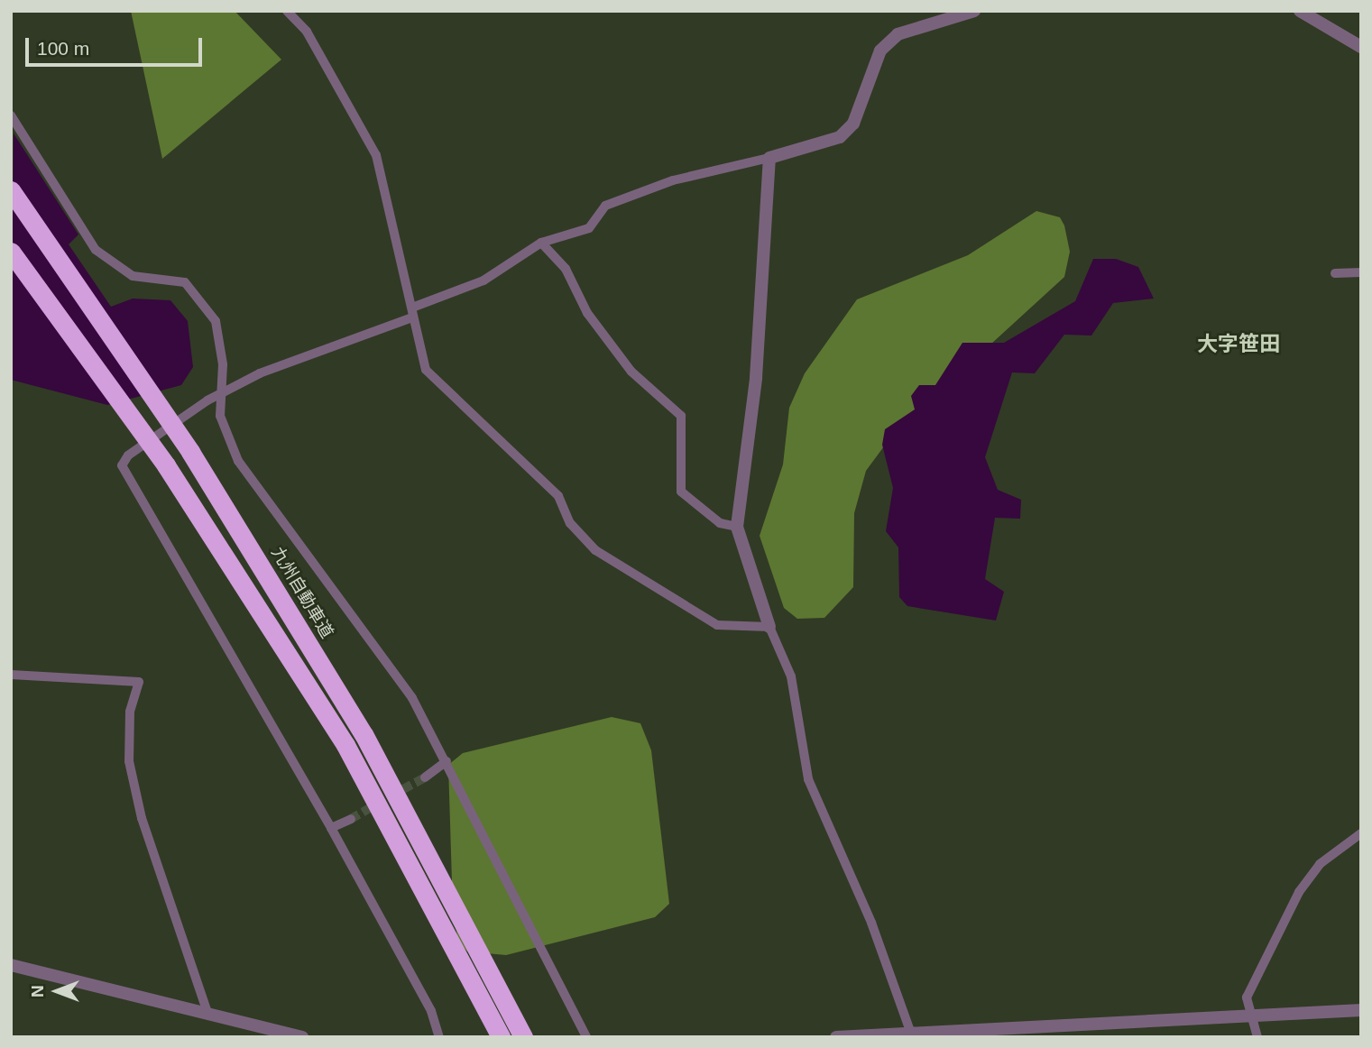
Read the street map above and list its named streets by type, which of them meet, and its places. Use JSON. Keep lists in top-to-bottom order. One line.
{"streets":{"highway":["九州自動車道"]},"districts":["大字笹田"],"scale_bar":"100 m","north":"left"}
